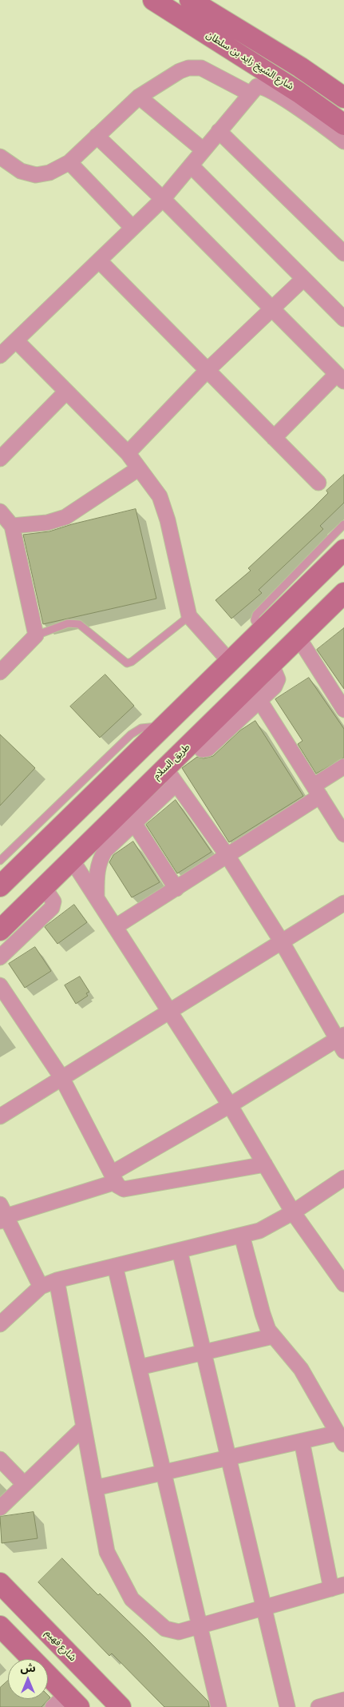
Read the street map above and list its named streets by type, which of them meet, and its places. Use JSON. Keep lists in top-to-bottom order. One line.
{"streets":{"main road":["شارع الشيخ زايد بن سلطان","طريق السلام","شارع فهيم"]},"north":"top"}
